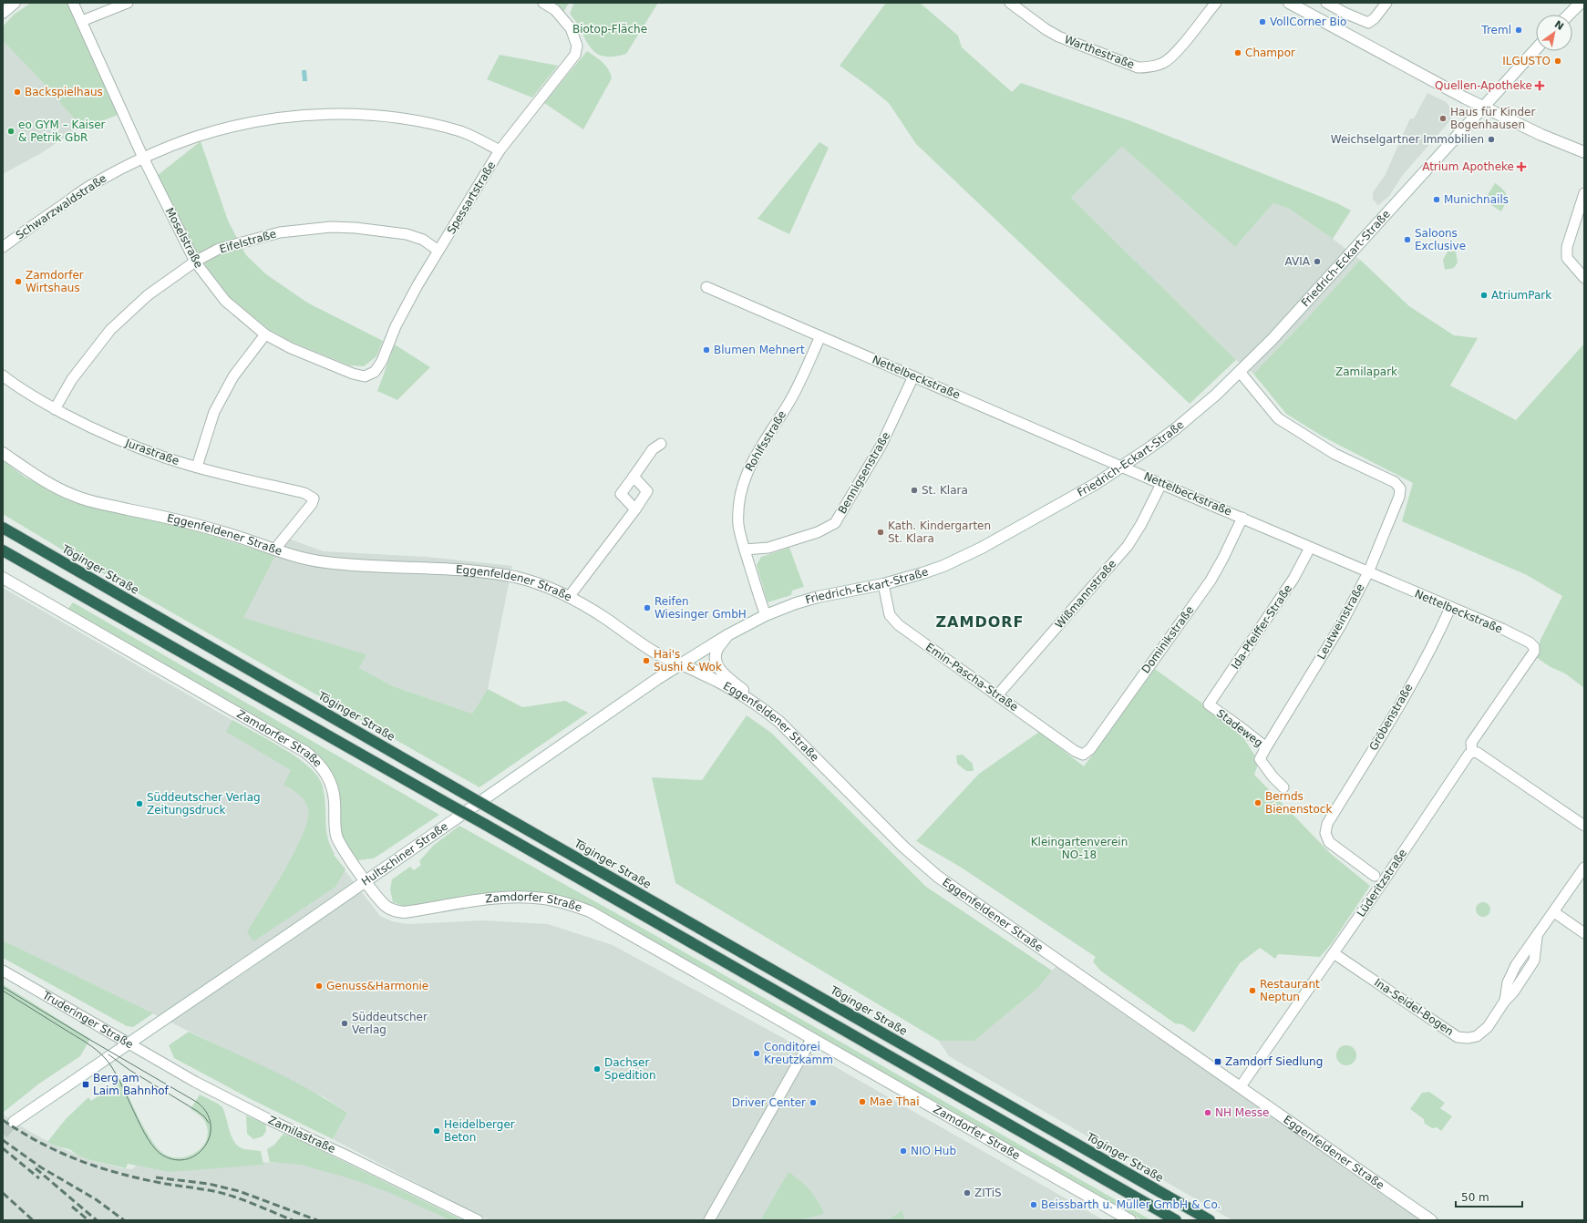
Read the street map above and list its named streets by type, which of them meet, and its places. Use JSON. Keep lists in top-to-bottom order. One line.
{"streets":{"highway":["Töginger Straße"],"street":["Warthestraße","Spessartstraße","Schwarzwaldstraße","Moselstraße","Eifelstraße","Friedrich-Eckart-Straße","Nettelbeckstraße","Rohlfsstraße","Jurastraße","Bennigsenstraße","Eggenfeldener Straße","Wißmannstraße","Leutweinstraße","Ida-Pfeiffer-Straße","Dominikstraße","Emin-Pascha-Straße","Gröbenstraße","Stadeweg","Zamdorfer Straße","Hultschiner Straße","Lüderitzstraße","Ina-Seidel-Bogen","Truderinger Straße","Zamilastraße"]},"crossings":[["Spessartstraße","Schwarzwaldstraße"],["Spessartstraße","Moselstraße"],["Spessartstraße","Eifelstraße"],["Schwarzwaldstraße","Moselstraße"],["Moselstraße","Eifelstraße"],["Eifelstraße","Jurastraße"],["Friedrich-Eckart-Straße","Nettelbeckstraße"],["Friedrich-Eckart-Straße","Rohlfsstraße"],["Friedrich-Eckart-Straße","Eggenfeldener Straße"],["Friedrich-Eckart-Straße","Leutweinstraße"],["Friedrich-Eckart-Straße","Emin-Pascha-Straße"],["Friedrich-Eckart-Straße","Hultschiner Straße"],["Nettelbeckstraße","Rohlfsstraße"],["Nettelbeckstraße","Bennigsenstraße"],["Nettelbeckstraße","Wißmannstraße"],["Nettelbeckstraße","Leutweinstraße"],["Nettelbeckstraße","Ida-Pfeiffer-Straße"],["Nettelbeckstraße","Dominikstraße"],["Nettelbeckstraße","Gröbenstraße"],["Nettelbeckstraße","Lüderitzstraße"],["Rohlfsstraße","Bennigsenstraße"],["Jurastraße","Eggenfeldener Straße"],["Eggenfeldener Straße","Hultschiner Straße"],["Eggenfeldener Straße","Lüderitzstraße"],["Wißmannstraße","Emin-Pascha-Straße"],["Leutweinstraße","Stadeweg"],["Ida-Pfeiffer-Straße","Stadeweg"],["Dominikstraße","Emin-Pascha-Straße"],["Zamdorfer Straße","Hultschiner Straße"],["Hultschiner Straße","Truderinger Straße"],["Hultschiner Straße","Zamilastraße"],["Lüderitzstraße","Ina-Seidel-Bogen"],["Truderinger Straße","Zamilastraße"]],"districts":["ZAMDORF"],"parks":["Biotop-Fläche","Zamilapark","Kleingartenverein NO-18"],"places":{"other":["VollCorner Bio","Treml","Champor","ILGUSTO","Backspielhaus","Haus für Kinder Bogenhausen","eo GYM – Kaiser & Petrik GbR","Weichselgartner Immobilien","Munichnails","Saloons Exclusive","AVIA","Zamdorfer Wirtshaus","AtriumPark","Blumen Mehnert","St. Klara","Kath. Kindergarten St. Klara","Reifen Wiesinger GmbH","Hai's Sushi & Wok","Bernds Bienenstock","Süddeutscher Verlag Zeitungsdruck","Genuss&Harmonie","Restaurant Neptun","Süddeutscher Verlag","Conditorei Kreutzkamm","Dachser Spedition","Mae Thai","Driver Center","NH Messe","Heidelberger Beton","NIO Hub","ZITiS","Beissbarth u. Müller GmbH & Co."],"health":["Quellen-Apotheke","Atrium Apotheke"],"transit":["Zamdorf Siedlung","Berg am Laim Bahnhof"]},"scale_bar":"50 m","north":"top right"}
